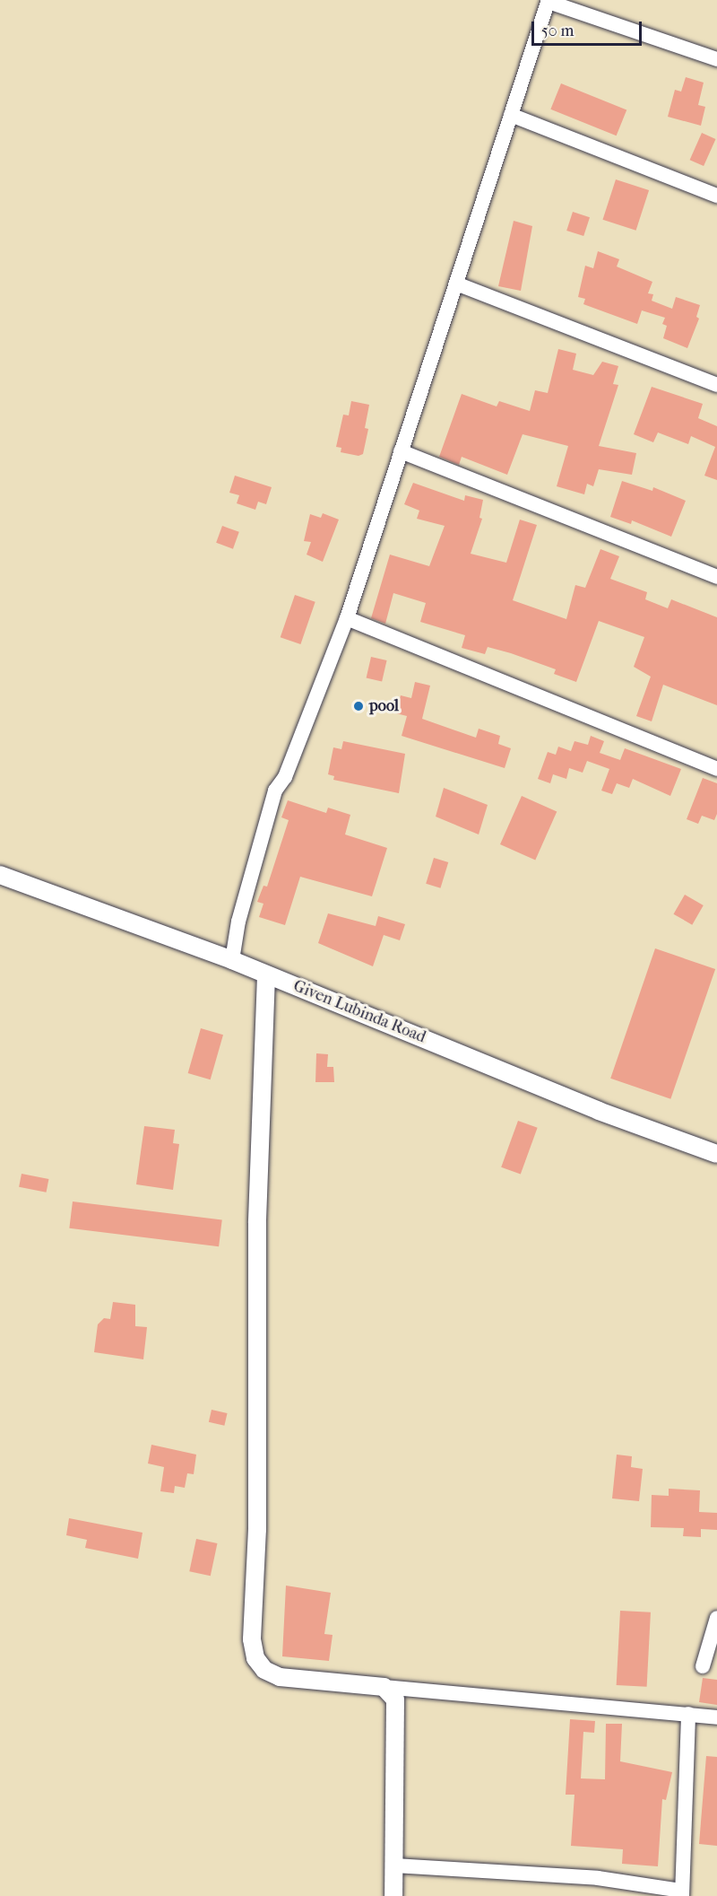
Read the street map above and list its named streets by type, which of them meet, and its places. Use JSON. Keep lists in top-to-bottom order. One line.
{"streets":{"street":["Given Lubinda Road"]},"places":["pool"],"scale_bar":"50 m"}
